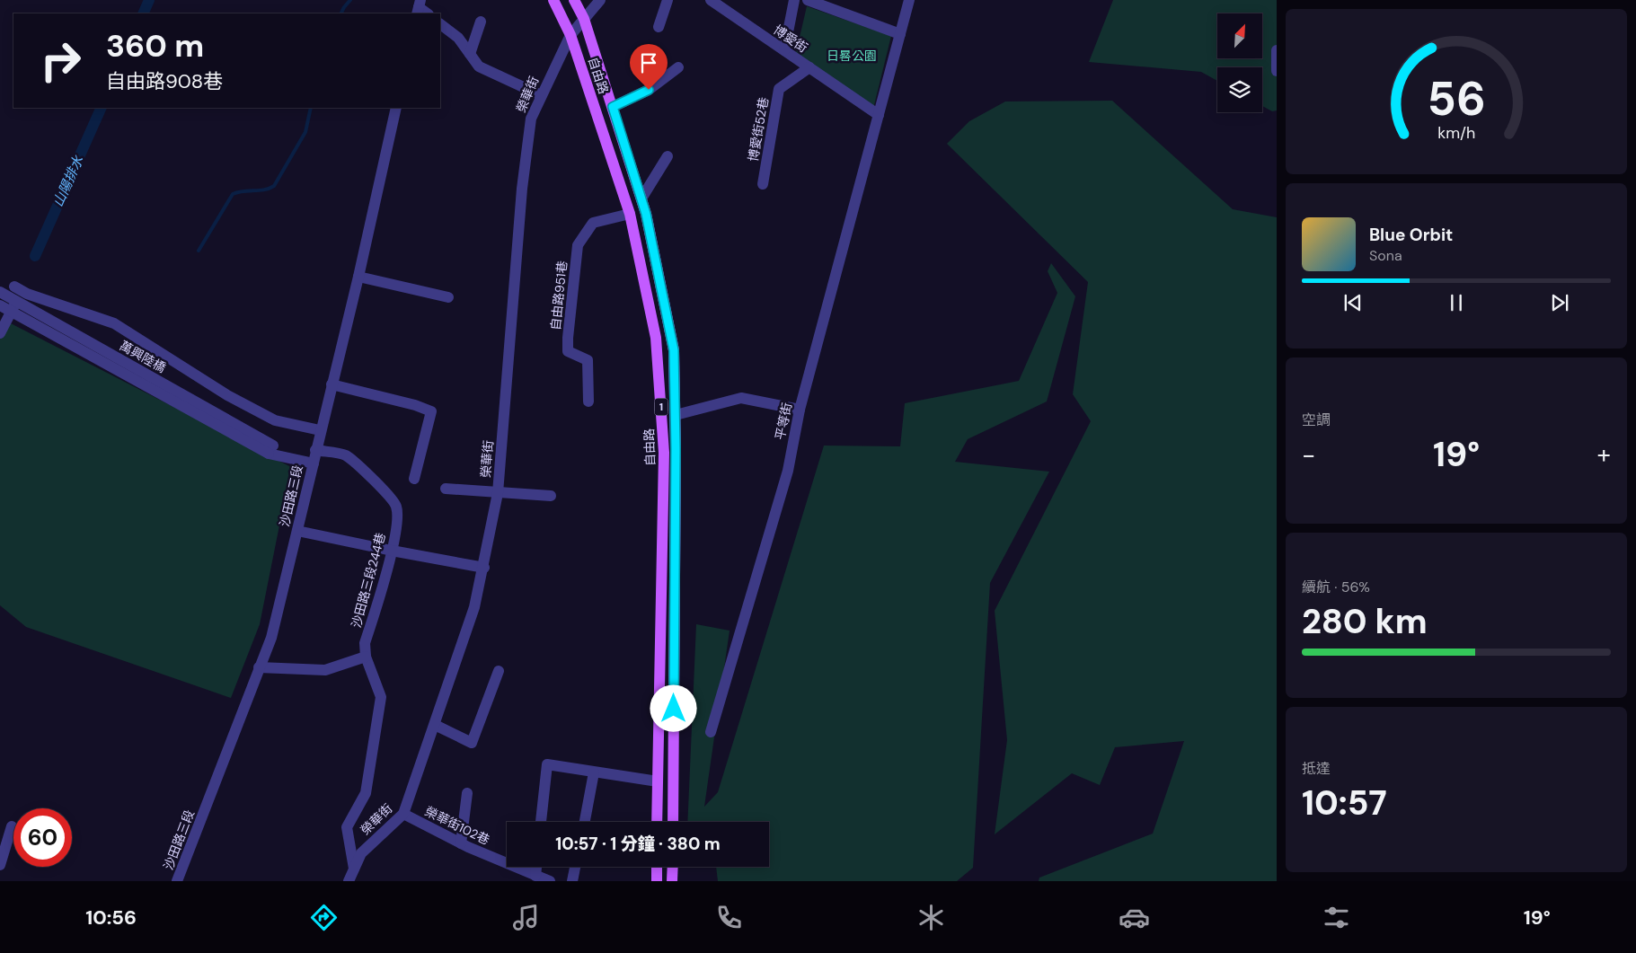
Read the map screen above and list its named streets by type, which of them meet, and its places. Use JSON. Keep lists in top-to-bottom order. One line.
{"streets":{"main road":["自由路","1"],"street":["博愛街","榮華街","博愛街52巷","自由路951巷","萬興陸橋","平等街","沙田路三段","沙田路三段244巷","榮華街102巷"]},"crossings":[["博愛街","博愛街52巷"],["博愛街","平等街"],["自由路","榮華街"],["自由路","自由路951巷"],["榮華街","榮華街102巷"],["沙田路三段","沙田路三段244巷"]],"water":["山陽排水"],"parks":["日晷公園"],"north":"top right","page":{"turn":["360 m","自由路908巷"],"song":["Blue Orbit","Sona"],"tile":["空調",["續航 · 56%","280 km"],["抵達","10:57"]],"heat":["−","19°","+"],"limit":"60","trip":"10:57 · 1 分鐘 · 380 m","tabs":["10:56","19°"],"gauge":["56","km/h"]}}
